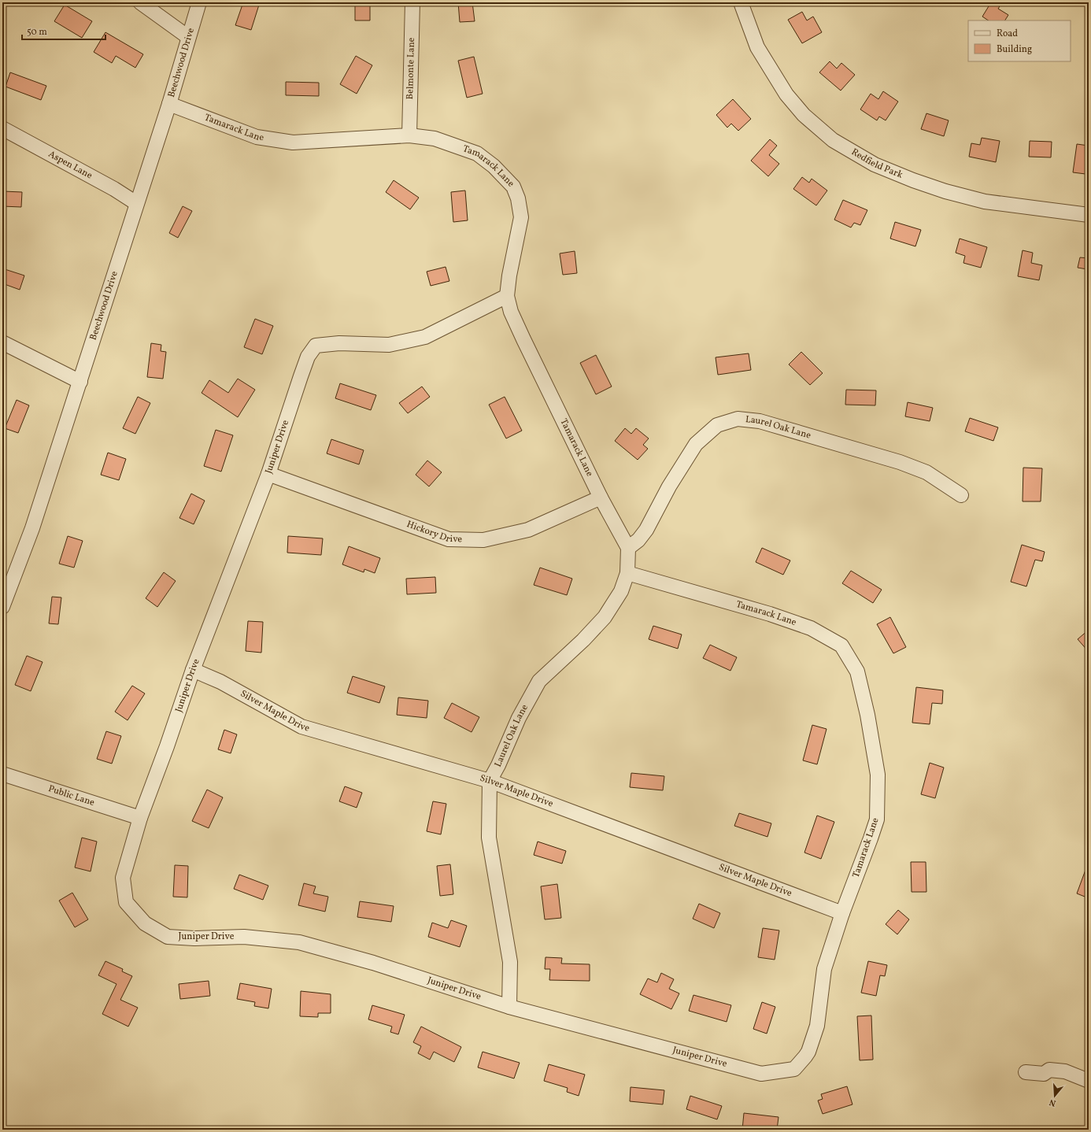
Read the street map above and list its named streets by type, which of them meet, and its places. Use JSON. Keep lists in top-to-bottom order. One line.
{"streets":{"street":["Beechwood Drive","Belmonte Lane","Tamarack Lane","Redfield Park","Aspen Lane","Laurel Oak Lane","Juniper Drive","Hickory Drive","Silver Maple Drive","Public Lane"]},"crossings":[["Beechwood Drive","Tamarack Lane"],["Beechwood Drive","Aspen Lane"],["Belmonte Lane","Tamarack Lane"],["Tamarack Lane","Laurel Oak Lane"],["Tamarack Lane","Juniper Drive"],["Tamarack Lane","Hickory Drive"],["Tamarack Lane","Silver Maple Drive"],["Laurel Oak Lane","Juniper Drive"],["Laurel Oak Lane","Silver Maple Drive"],["Juniper Drive","Hickory Drive"],["Juniper Drive","Silver Maple Drive"],["Juniper Drive","Public Lane"]],"legend":["Road","Building"],"scale_bar":"50 m","north":"bottom"}
